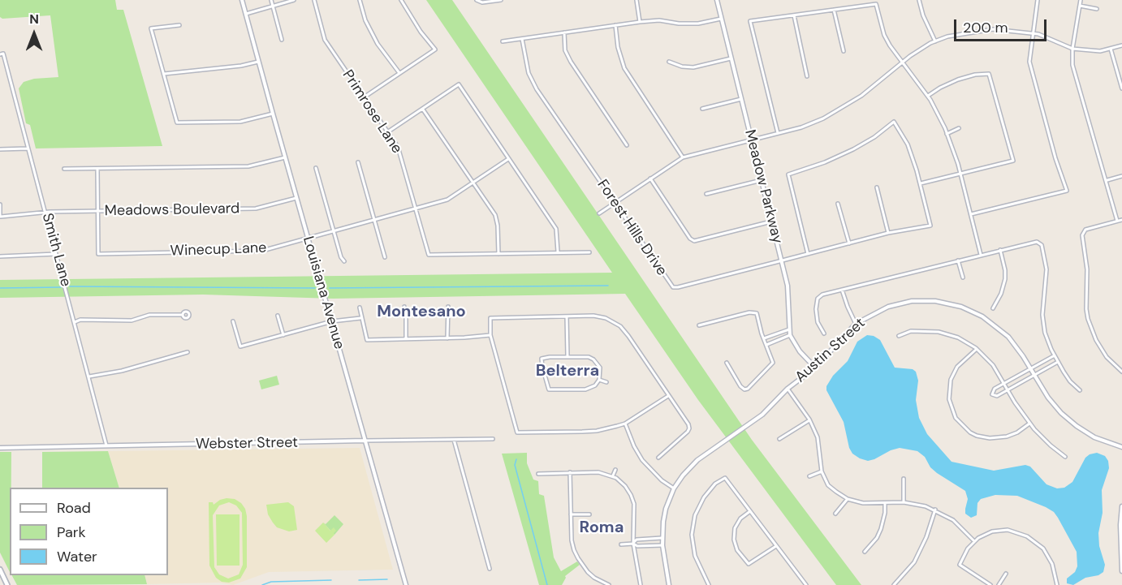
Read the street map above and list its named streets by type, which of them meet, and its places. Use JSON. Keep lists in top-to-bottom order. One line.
{"streets":{"street":["Primrose Lane","Meadow Parkway","Meadows Boulevard","Forest Hills Drive","Smith Lane","Winecup Lane","Louisiana Avenue","Austin Street","Webster Street"]},"crossings":[["Primrose Lane","Winecup Lane"],["Meadow Parkway","Forest Hills Drive"],["Meadow Parkway","Austin Street"],["Meadows Boulevard","Smith Lane"],["Meadows Boulevard","Winecup Lane"],["Meadows Boulevard","Louisiana Avenue"],["Smith Lane","Webster Street"],["Winecup Lane","Louisiana Avenue"],["Louisiana Avenue","Webster Street"]],"districts":["Montesano","Belterra","Roma"],"legend":["Road","Park","Water"],"scale_bar":"200 m","north":"top"}
